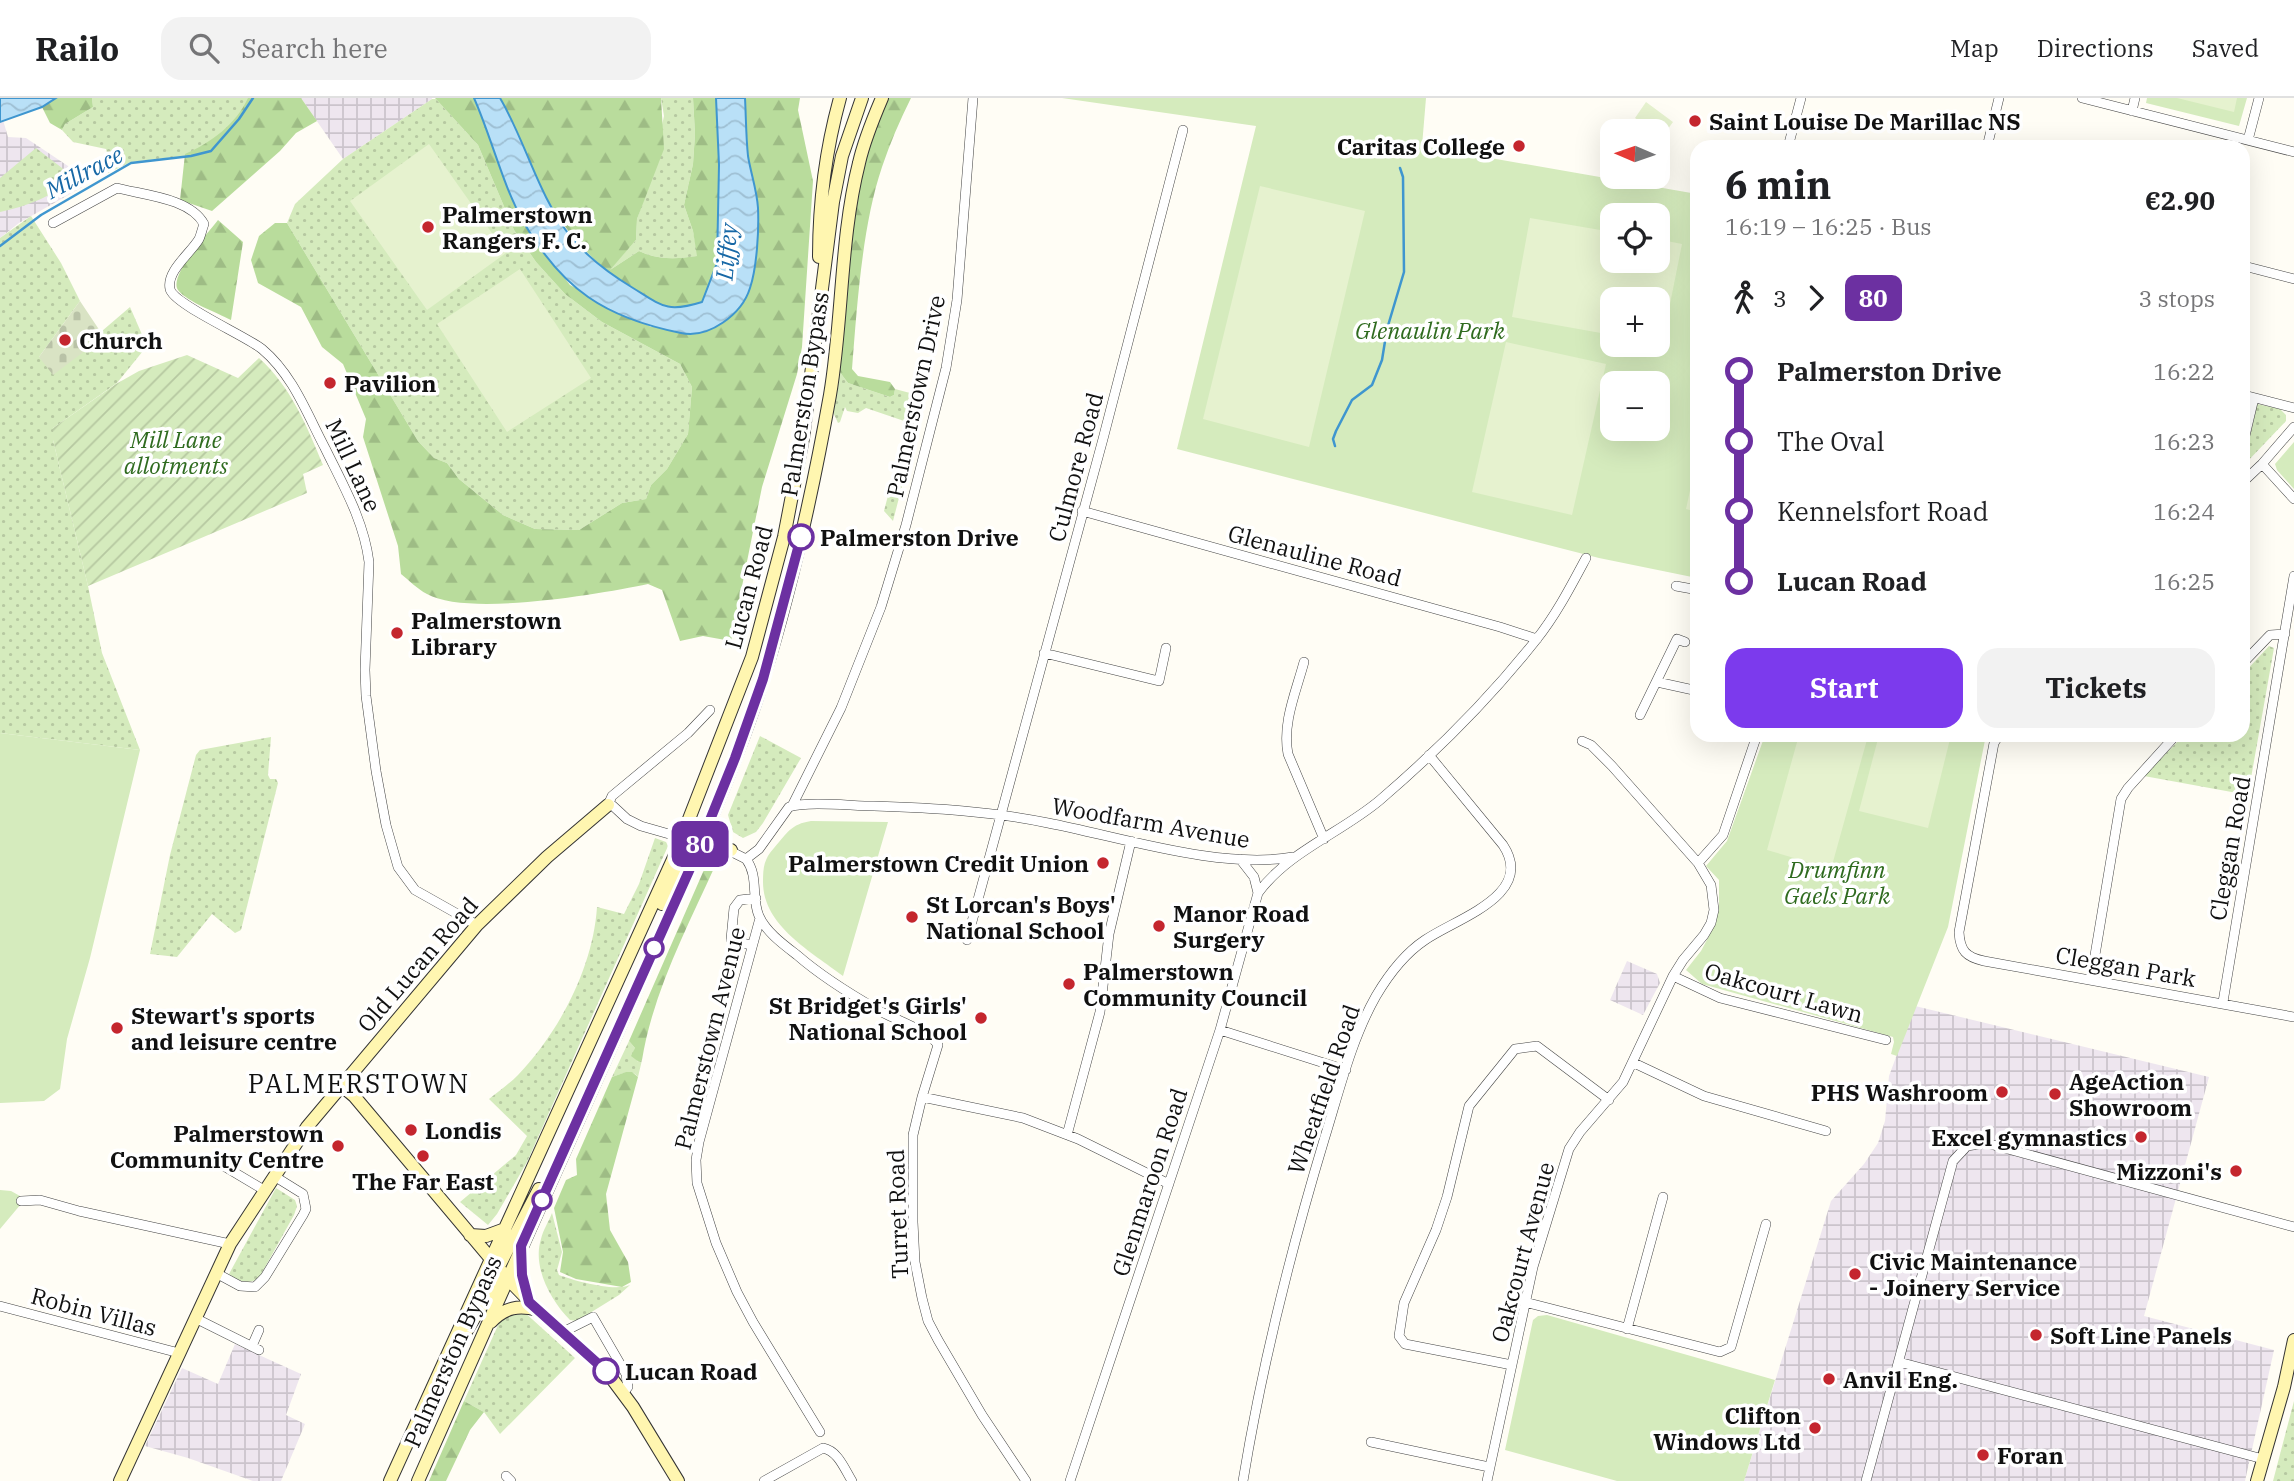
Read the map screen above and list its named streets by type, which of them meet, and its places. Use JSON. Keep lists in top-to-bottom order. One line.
{"streets":{"main road":["Palmerston Bypass","Lucan Road","Old Lucan Road"],"street":["Palmerstown Drive","Mill Lane","Culmore Road","Glenauline Road","Woodfarm Avenue","Cleggan Road","Cleggan Park","Oakcourt Lawn","Palmerstown Avenue","Wheatfield Road","Glenmaroon Road","Turret Road","Oakcourt Avenue","Robin Villas"]},"crossings":[["Palmerston Bypass","Lucan Road"],["Palmerstown Drive","Woodfarm Avenue"],["Mill Lane","Old Lucan Road"],["Culmore Road","Glenauline Road"],["Culmore Road","Woodfarm Avenue"],["Glenauline Road","Glenmaroon Road"],["Woodfarm Avenue","Glenmaroon Road"],["Cleggan Road","Cleggan Park"],["Old Lucan Road","Robin Villas"],["Oakcourt Lawn","Oakcourt Avenue"],["Palmerstown Avenue","Turret Road"],["Wheatfield Road","Glenmaroon Road"]],"districts":["PALMERSTOWN"],"water":["Millrace","Liffey"],"parks":["Glenaulin Park","Mill Lane allotments","Drumfinn Gaels Park"],"places":["Saint Louise De Marillac NS","Caritas College","Palmerstown Rangers F. C.","Church","Pavilion","Palmerston Drive","Palmerstown Library","Palmerstown Credit Union","St Lorcan's Boys' National School","Manor Road Surgery","Palmerstown Community Council","St Bridget's Girls' National School","Stewart's sports and leisure centre","PHS Washroom","AgeAction Showroom","Londis","Excel gymnastics","Palmerstown Community Centre","The Far East","Mizzoni's","Civic Maintenance - Joinery Service","Soft Line Panels","Lucan Road","Anvil Eng.","Clifton Windows Ltd","Foran"],"lines":["bus line 80"],"north":"left","page":{"header":"Railo","search":"Search here","nav":["Map","Directions","Saved"],"on_map":"80","map_buttons":["+","−"],"heading":["6 min","16:19 – 16:25 · Bus","€2.90"],"legs":["3","80","3 stops"],"list":[{"name":"Palmerston Drive","value":"16:22"},{"name":"The Oval","value":"16:23"},{"name":"Kennelsfort Road","value":"16:24"},{"name":"Lucan Road","value":"16:25"}],"buttons":["Start","Tickets"]}}
